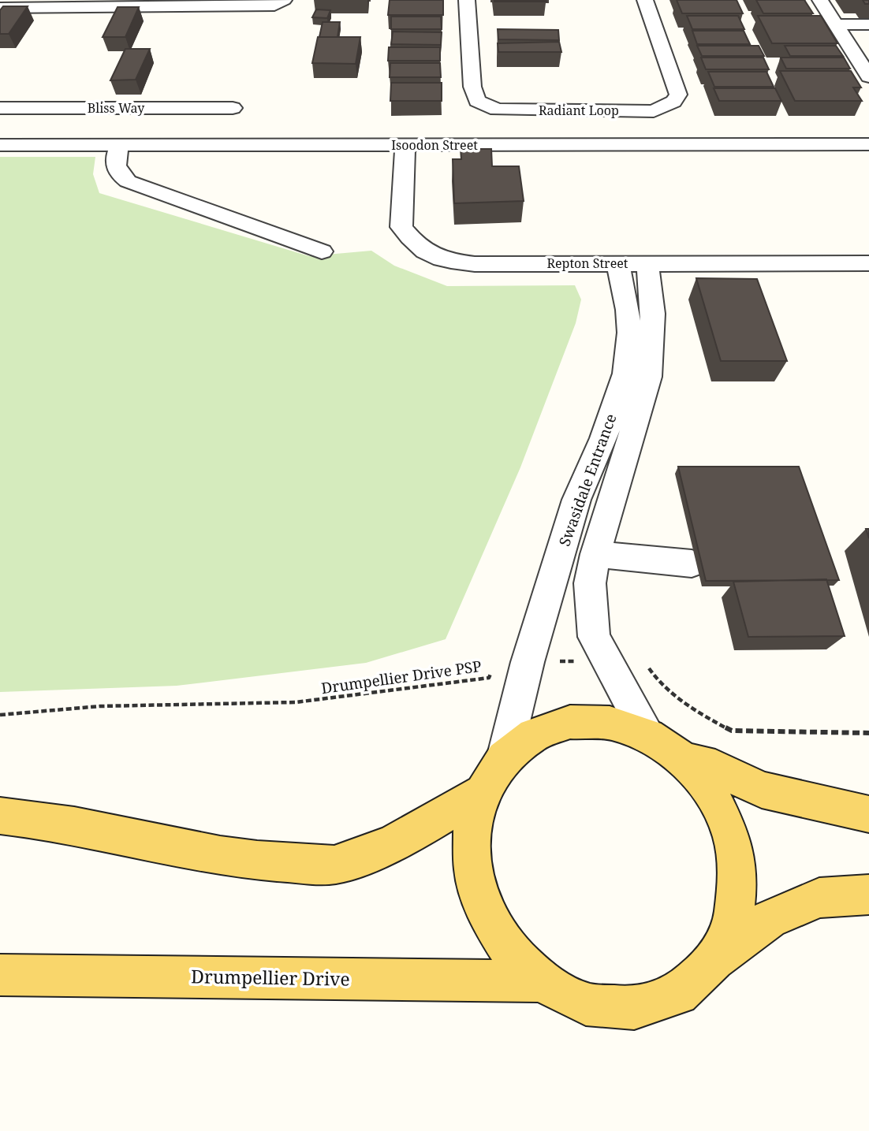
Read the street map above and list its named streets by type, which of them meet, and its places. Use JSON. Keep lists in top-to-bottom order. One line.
{"streets":{"main road":["Drumpellier Drive"],"street":["Bliss Way","Radiant Loop","Isoodon Street","Repton Street","Swasidale Entrance"],"path":["Drumpellier Drive PSP"]},"crossings":[["Isoodon Street","Repton Street"],["Repton Street","Swasidale Entrance"],["Swasidale Entrance","Drumpellier Drive PSP"]]}
